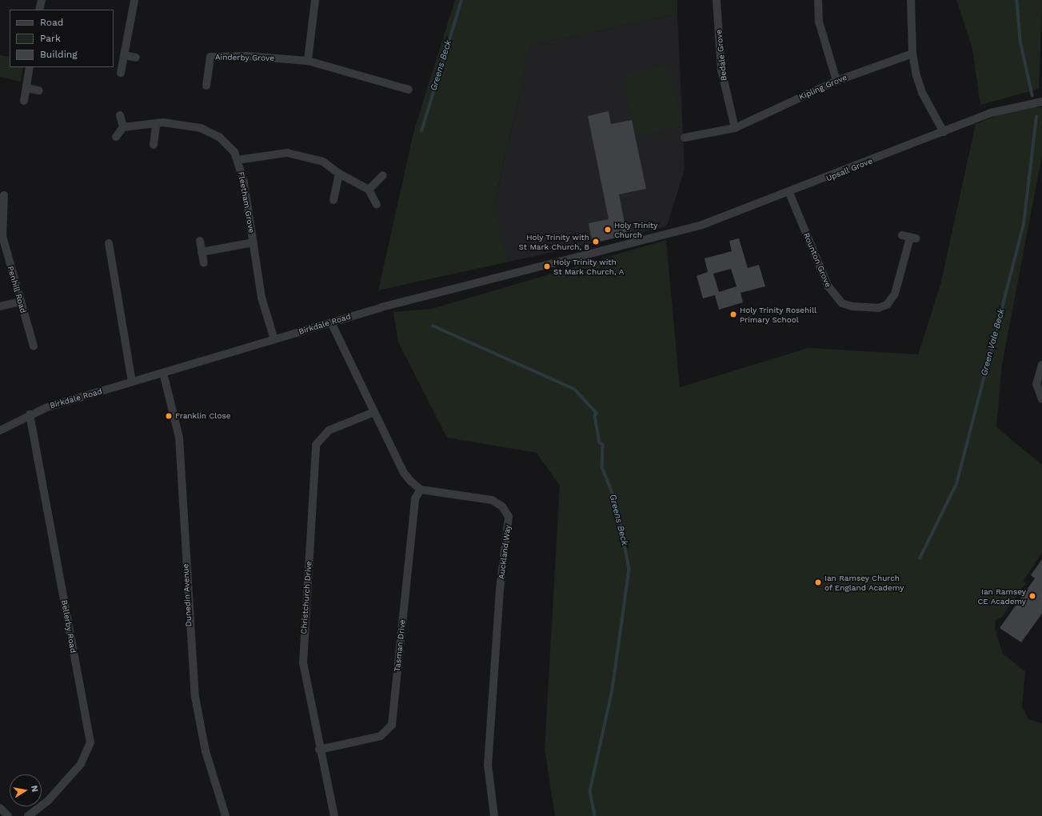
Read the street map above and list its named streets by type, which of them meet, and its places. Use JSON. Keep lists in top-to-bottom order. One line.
{"streets":{"street":["Bedale Grove","Ainderby Grove","Kipling Grove","Upsall Grove","Fleetham Grove","Rounton Grove","Penhill Road","Birkdale Road","Auckland Way","Dunedin Avenue","Christchurch Drive","Bellerby Road","Tasman Drive"]},"crossings":[["Bedale Grove","Kipling Grove"],["Upsall Grove","Rounton Grove"],["Upsall Grove","Birkdale Road"],["Fleetham Grove","Birkdale Road"],["Birkdale Road","Dunedin Avenue"],["Birkdale Road","Bellerby Road"],["Auckland Way","Tasman Drive"],["Christchurch Drive","Tasman Drive"]],"water":["Greens Beck","Green Vale Beck"],"places":["Holy Trinity Church","Holy Trinity with St Mark Church, B","Holy Trinity with St Mark Church, A","Holy Trinity Rosehill Primary School","Franklin Close","Ian Ramsey Church of England Academy","Ian Ramsey CE Academy"],"legend":["Road","Park","Building"],"north":"right"}
